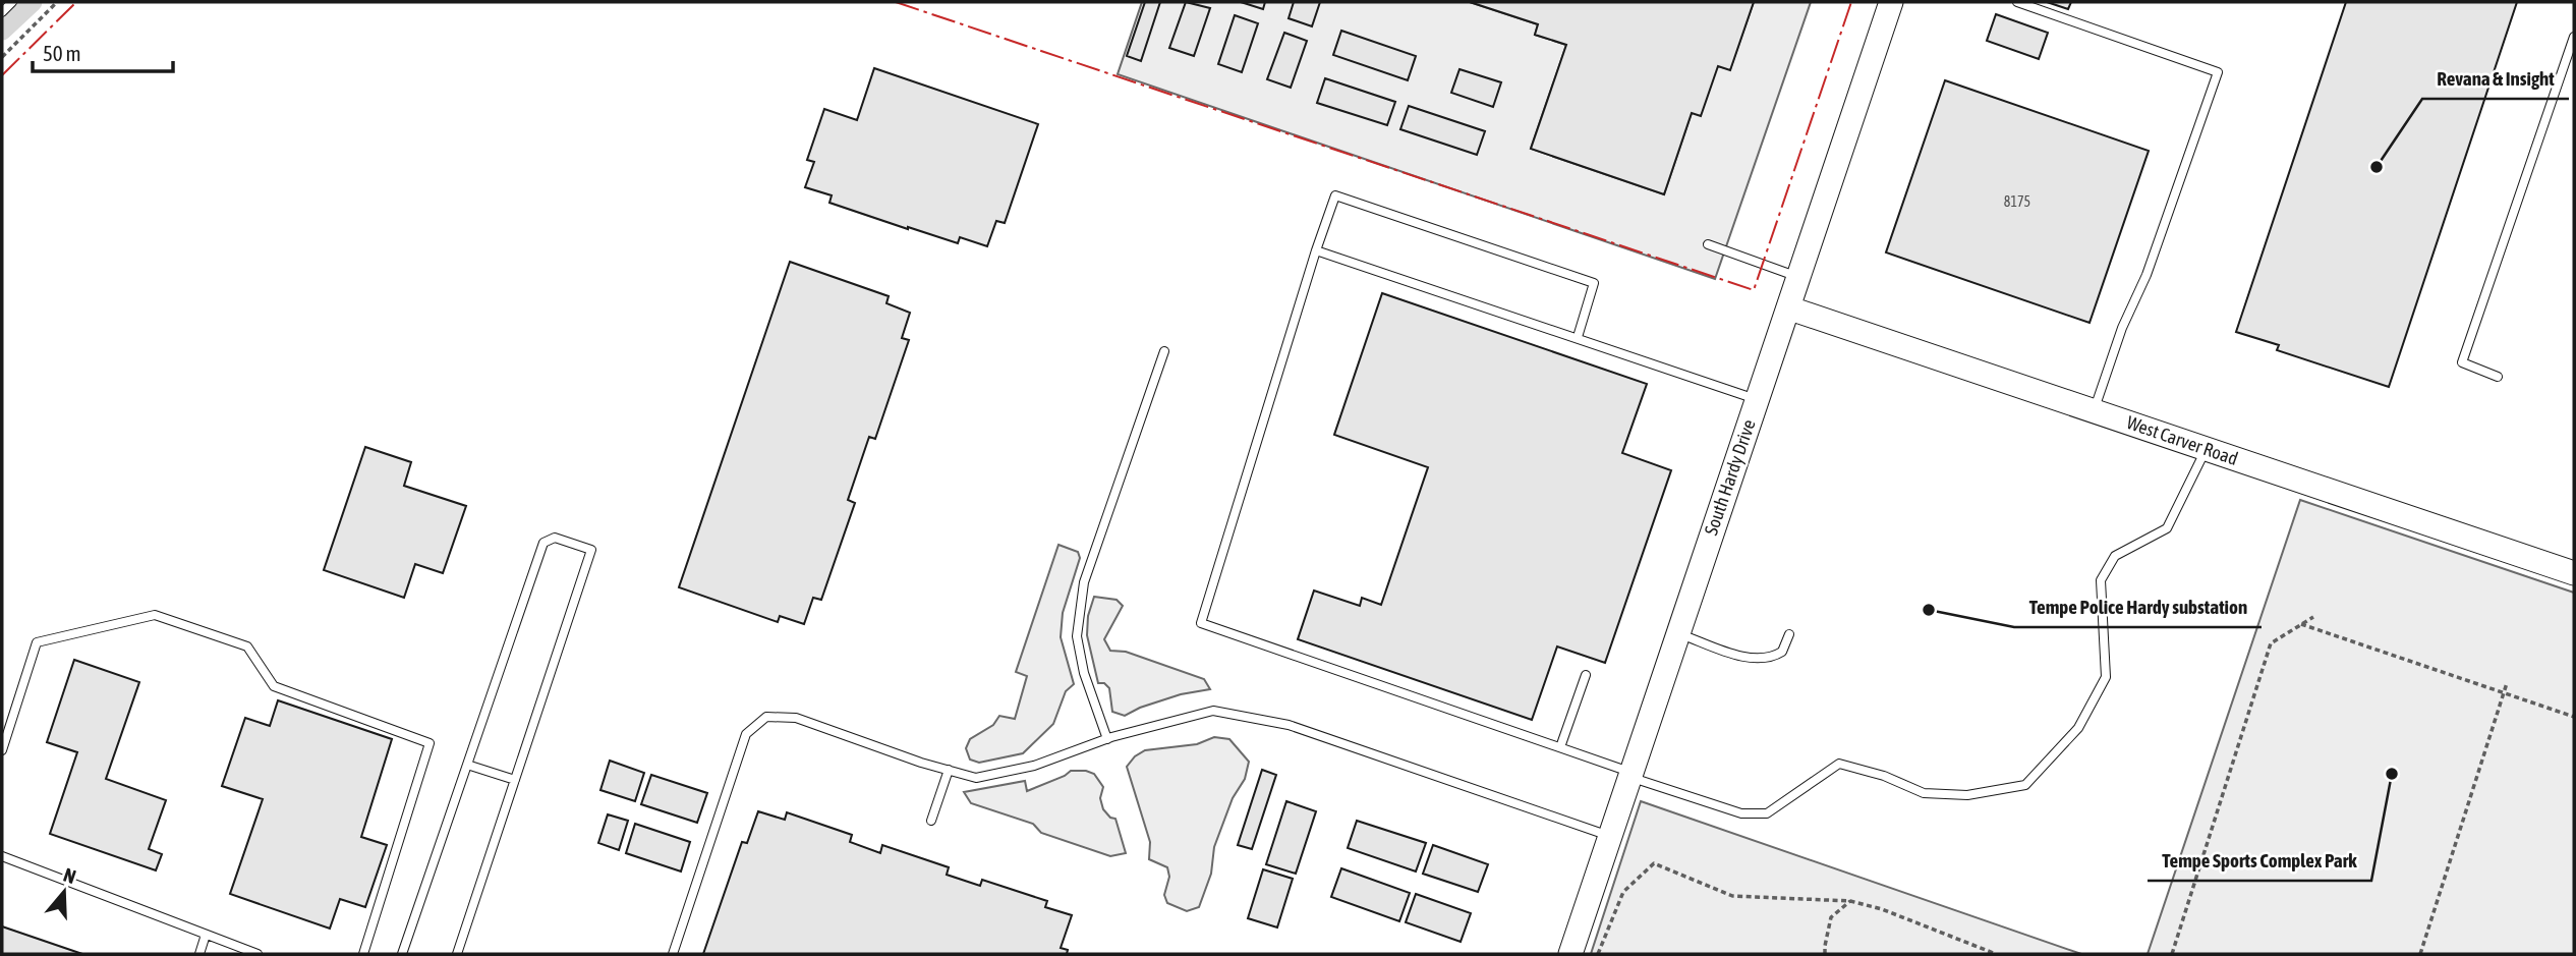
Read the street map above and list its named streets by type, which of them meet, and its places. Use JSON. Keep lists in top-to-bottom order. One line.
{"streets":{"street":["West Carver Road","South Hardy Drive"]},"crossings":[["West Carver Road","South Hardy Drive"]],"places":["Revana & Insight","Tempe Police Hardy substation","Tempe Sports Complex Park"],"house_numbers":["8175"],"scale_bar":"50 m","north":"top"}
